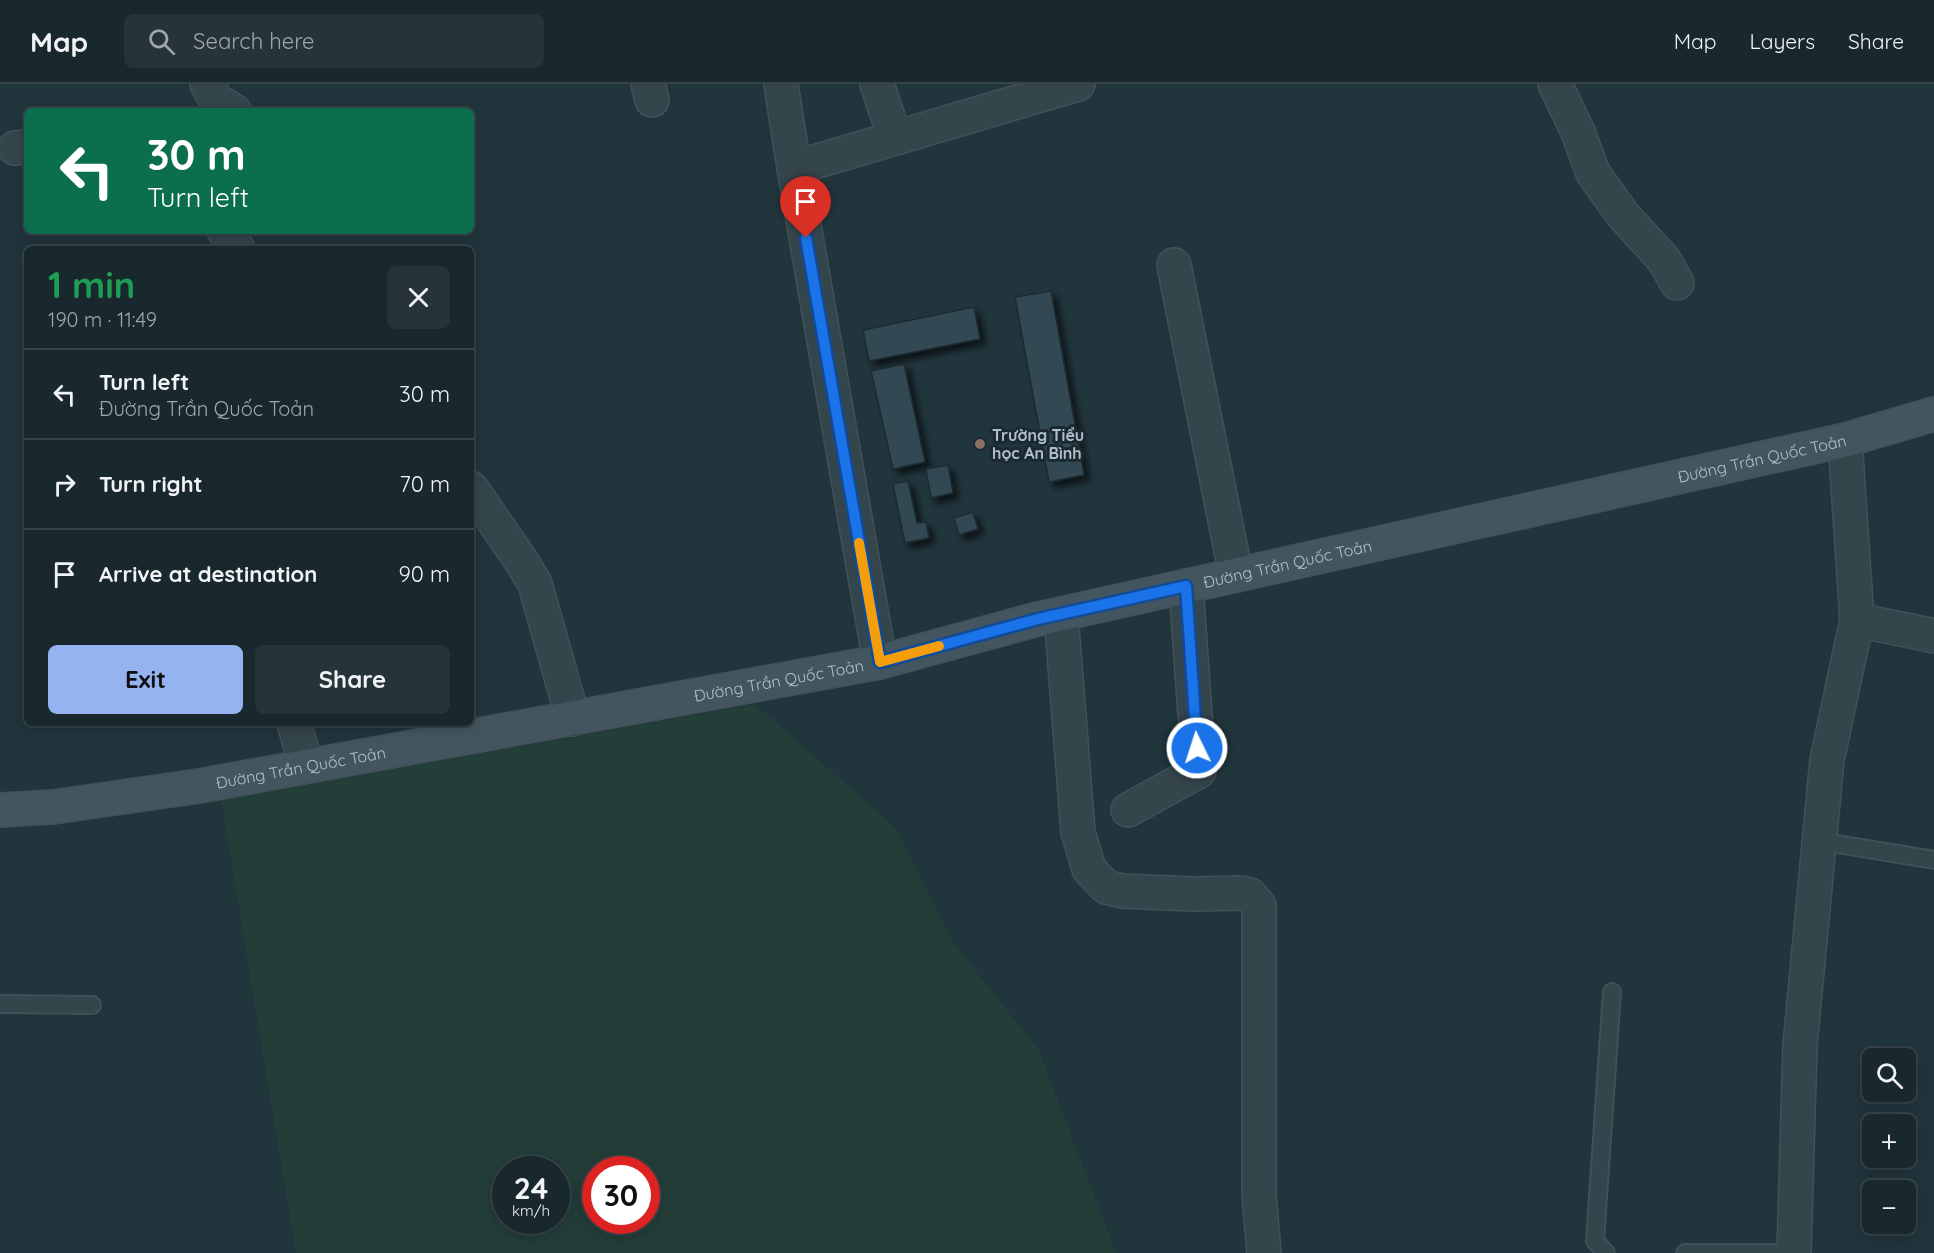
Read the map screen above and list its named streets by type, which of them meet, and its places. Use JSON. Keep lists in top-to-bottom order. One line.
{"streets":{"main road":["Đường Trần Quốc Toản"]},"places":["Trường Tiểu học An Bình"],"page":{"header":"Map","search":"Search here","nav":["Map","Layers","Share"],"turn":["30 m","Turn left"],"heading":["1 min","190 m · 11:49"],"list":[{"name":"Turn left","note":"Đường Trần Quốc Toản","value":"30 m"},{"name":"Turn right","value":"70 m"},{"name":"Arrive at destination","value":"90 m"}],"buttons":["Exit","Share"],"map_buttons":["+","−"],"speed":"24 km/h","limit":"30"}}
